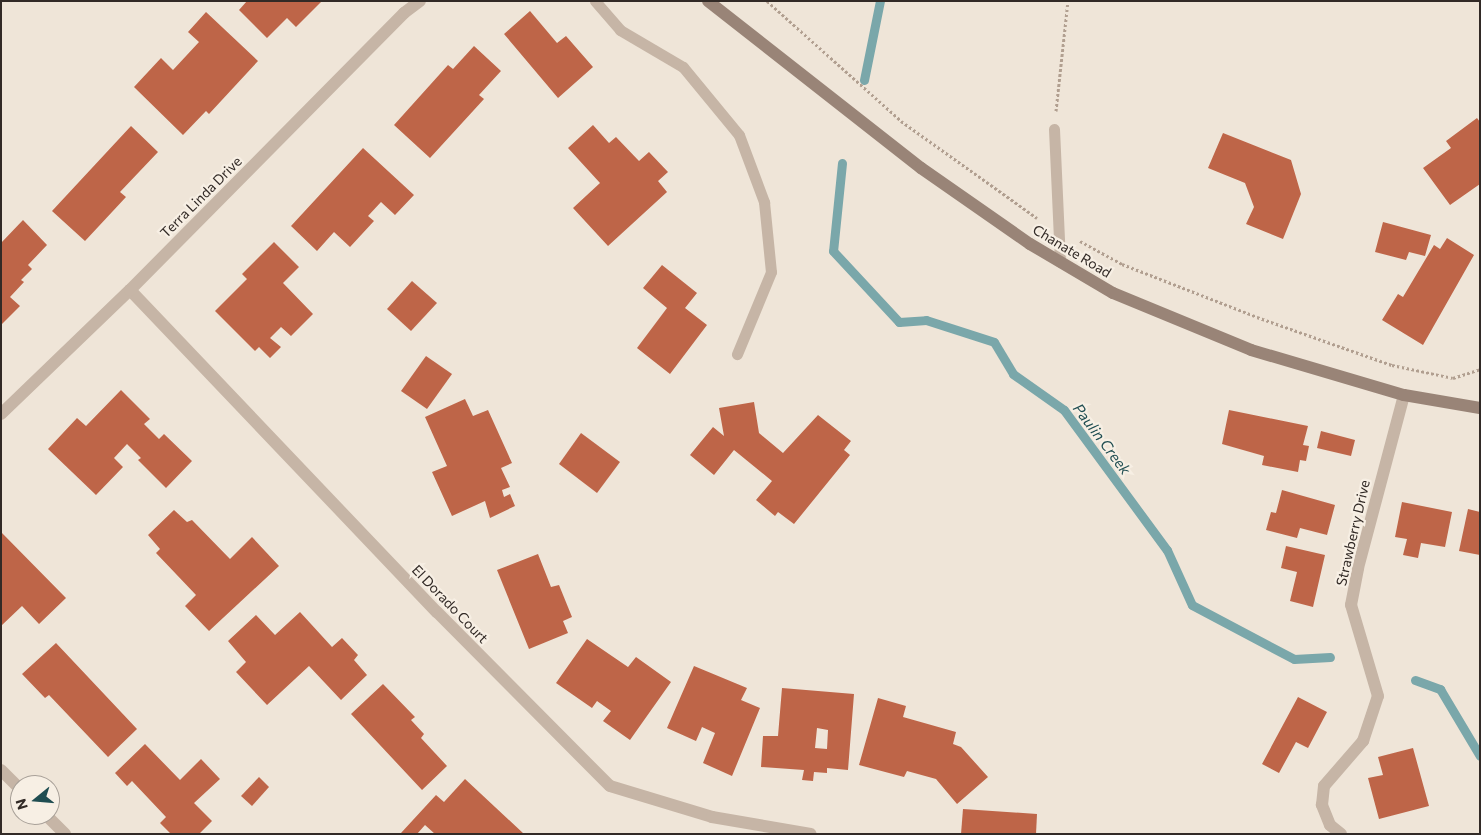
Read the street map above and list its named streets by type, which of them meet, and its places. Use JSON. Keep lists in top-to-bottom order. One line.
{"streets":{"street":["Terra Linda Drive","Chanate Road","Strawberry Drive","El Dorado Court"]},"crossings":[["Terra Linda Drive","El Dorado Court"],["Chanate Road","Strawberry Drive"]],"water":["Paulin Creek"],"north":"left"}
